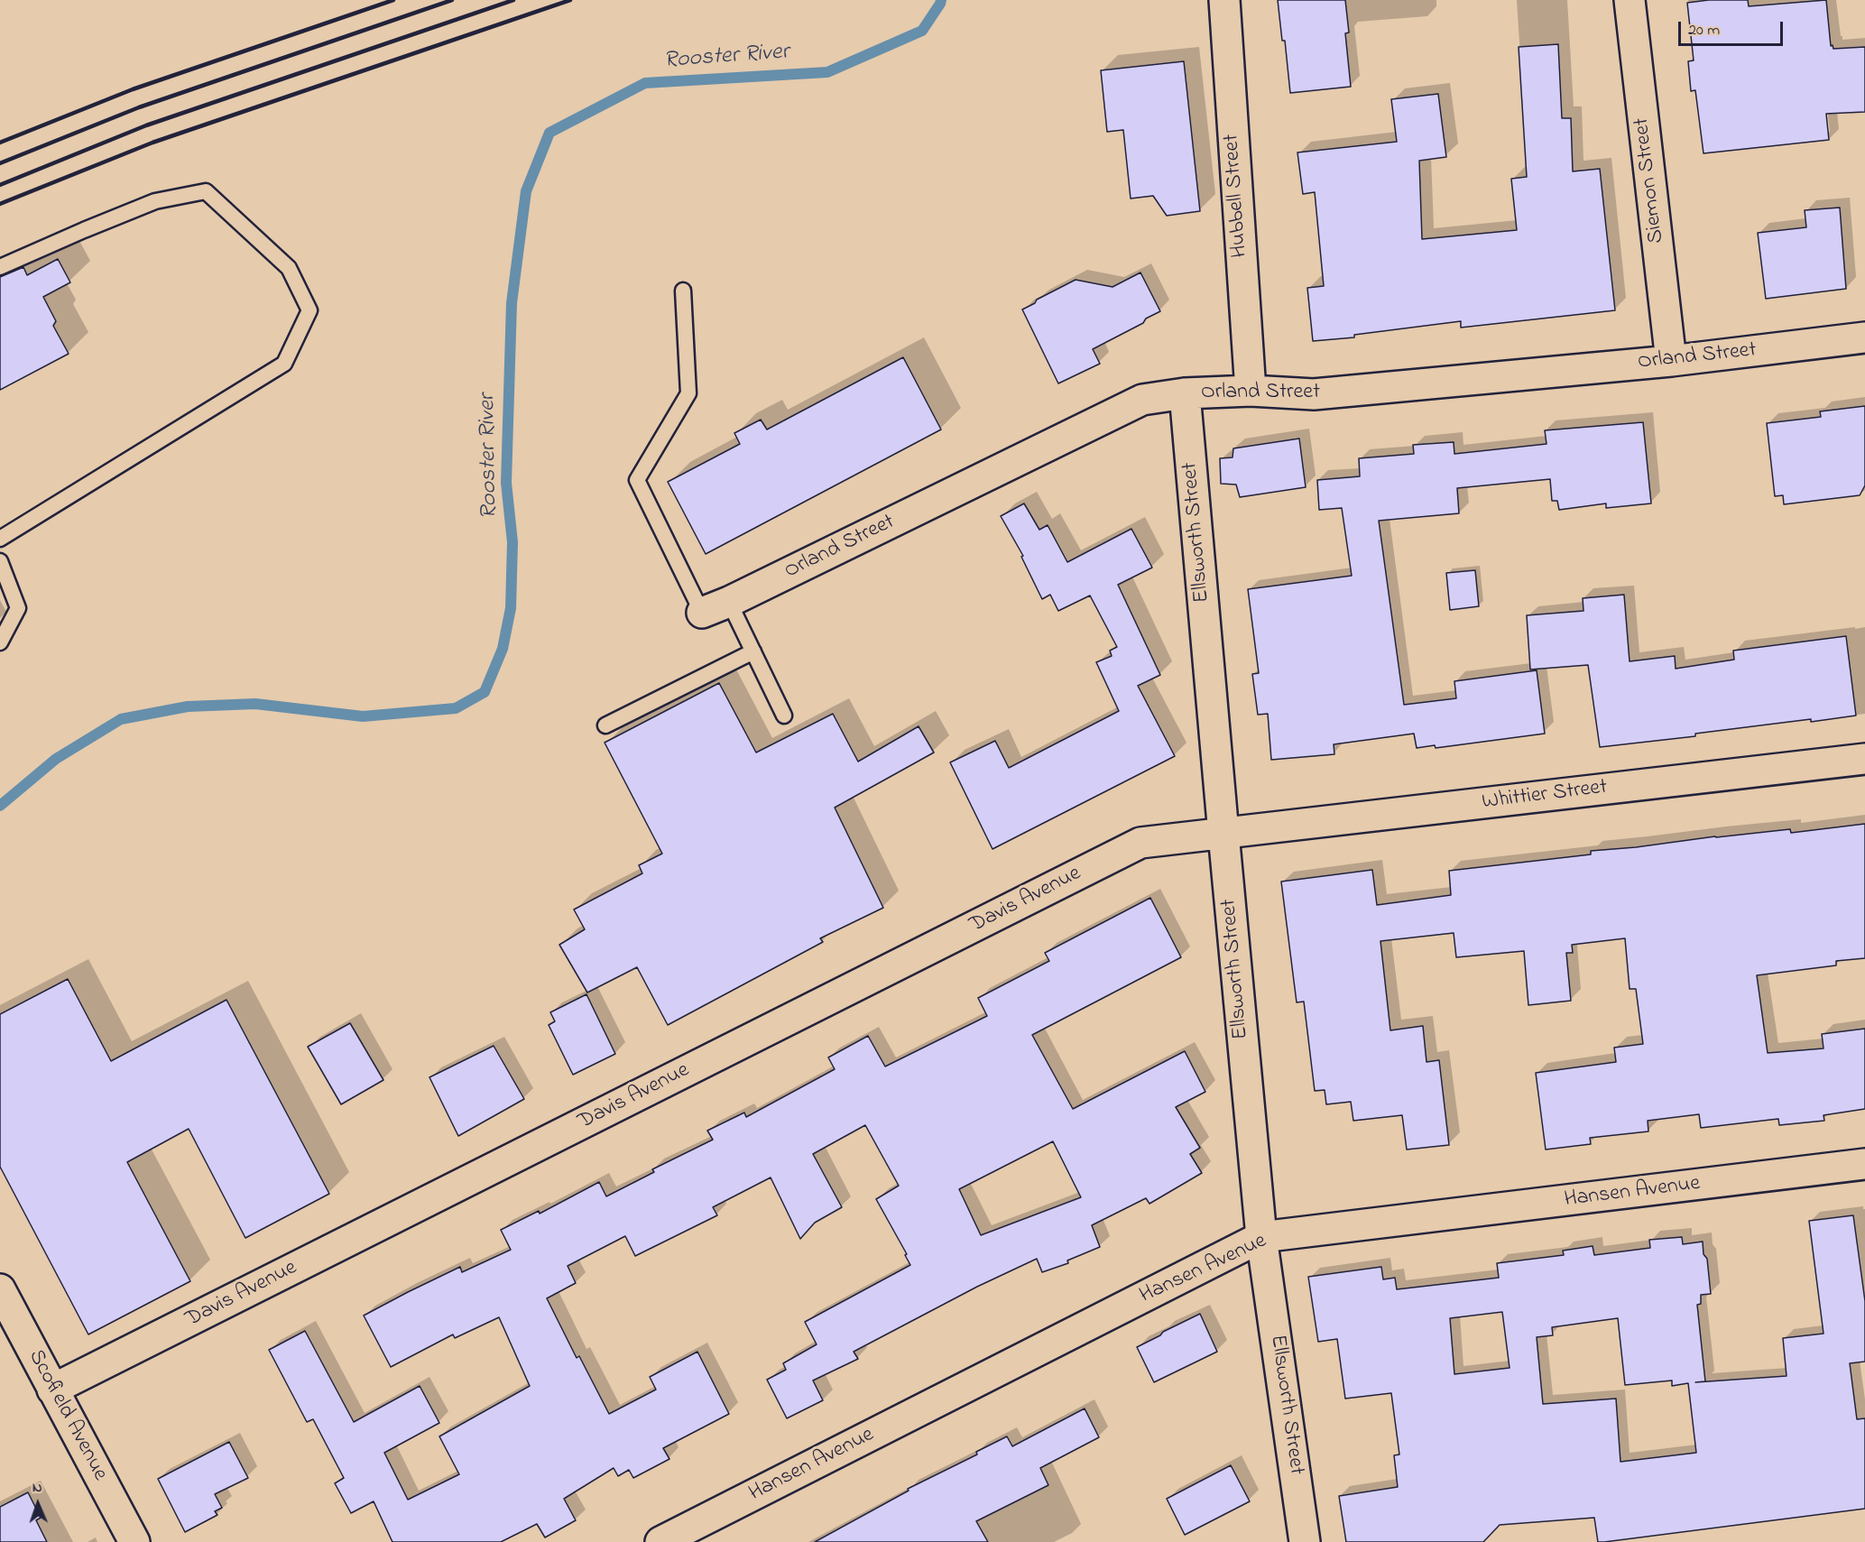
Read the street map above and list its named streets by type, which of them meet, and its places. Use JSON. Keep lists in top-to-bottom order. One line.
{"streets":{"street":["Siemon Street","Hubbell Street","Orland Street","Ellsworth Street","Whittier Street","Davis Avenue","Hansen Avenue","Scofield Avenue"]},"crossings":[["Siemon Street","Orland Street"],["Hubbell Street","Orland Street"],["Orland Street","Ellsworth Street"],["Ellsworth Street","Whittier Street"],["Ellsworth Street","Davis Avenue"],["Ellsworth Street","Hansen Avenue"],["Whittier Street","Davis Avenue"],["Davis Avenue","Scofield Avenue"]],"water":["Rooster River"],"scale_bar":"20 m","north":"top"}
